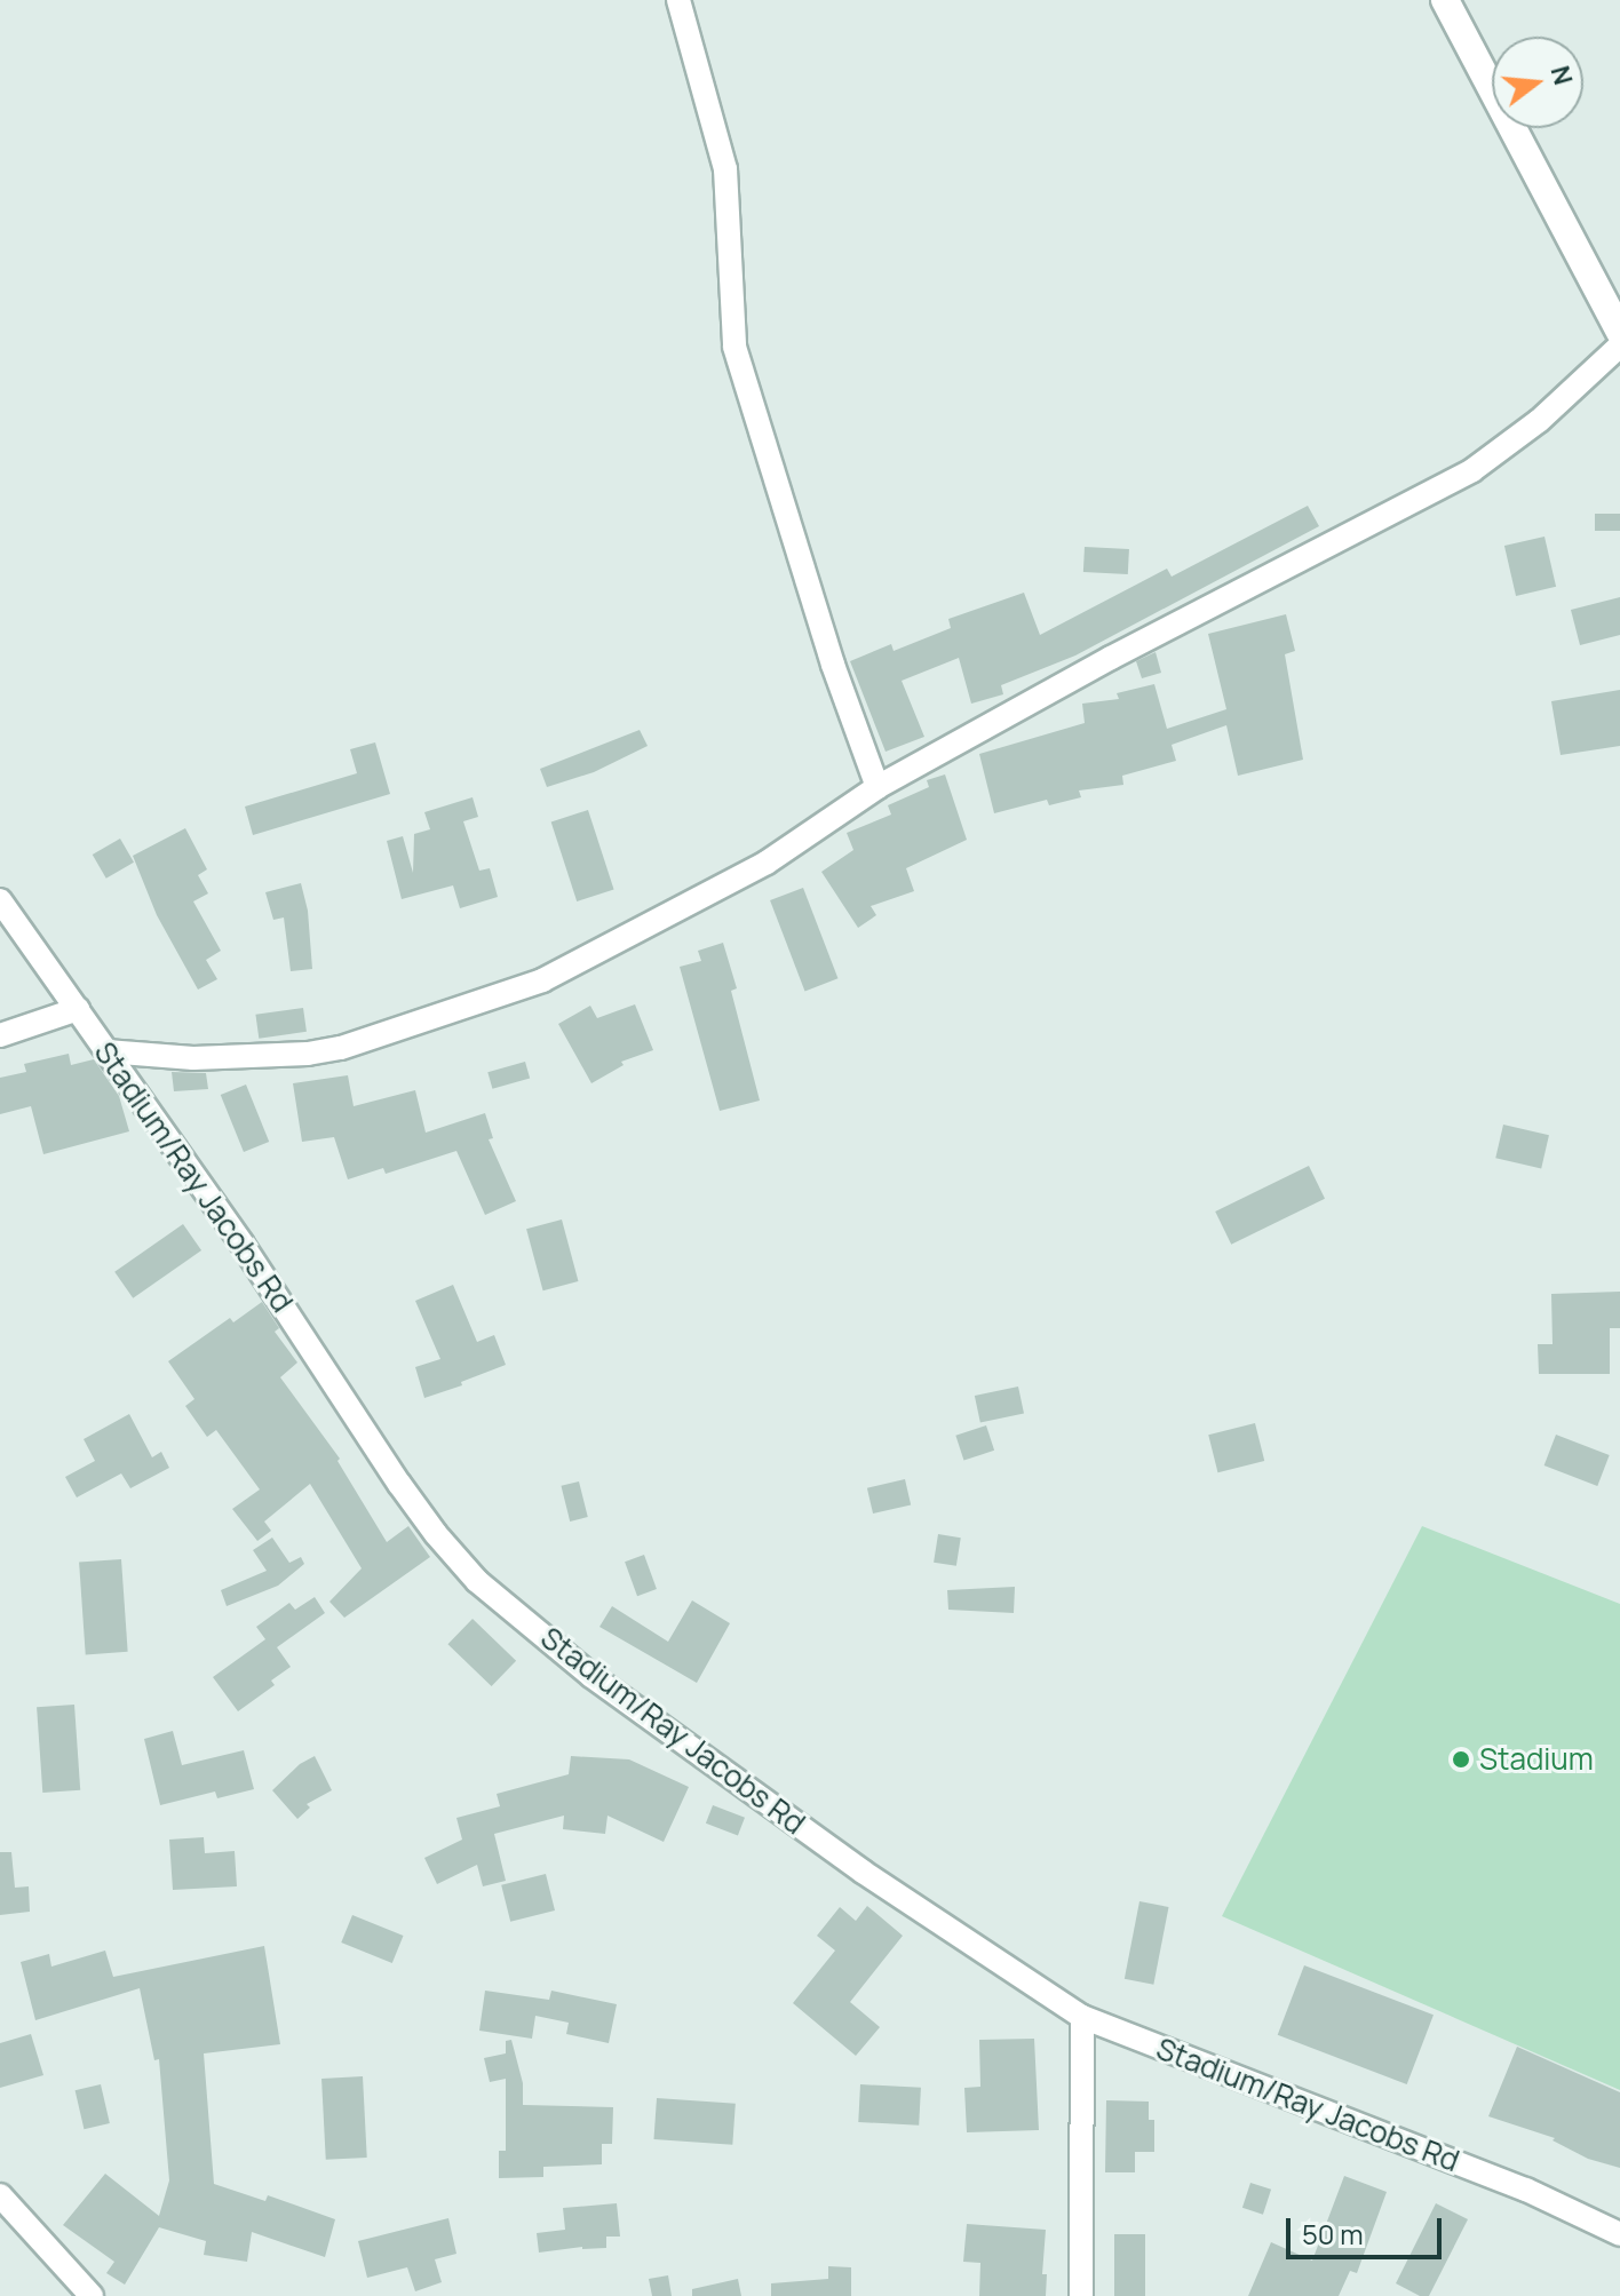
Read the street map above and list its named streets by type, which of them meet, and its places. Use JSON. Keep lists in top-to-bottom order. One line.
{"streets":{"street":["Stadium/Ray Jacobs Rd"]},"places":["Stadium"],"scale_bar":"50 m","north":"right"}
